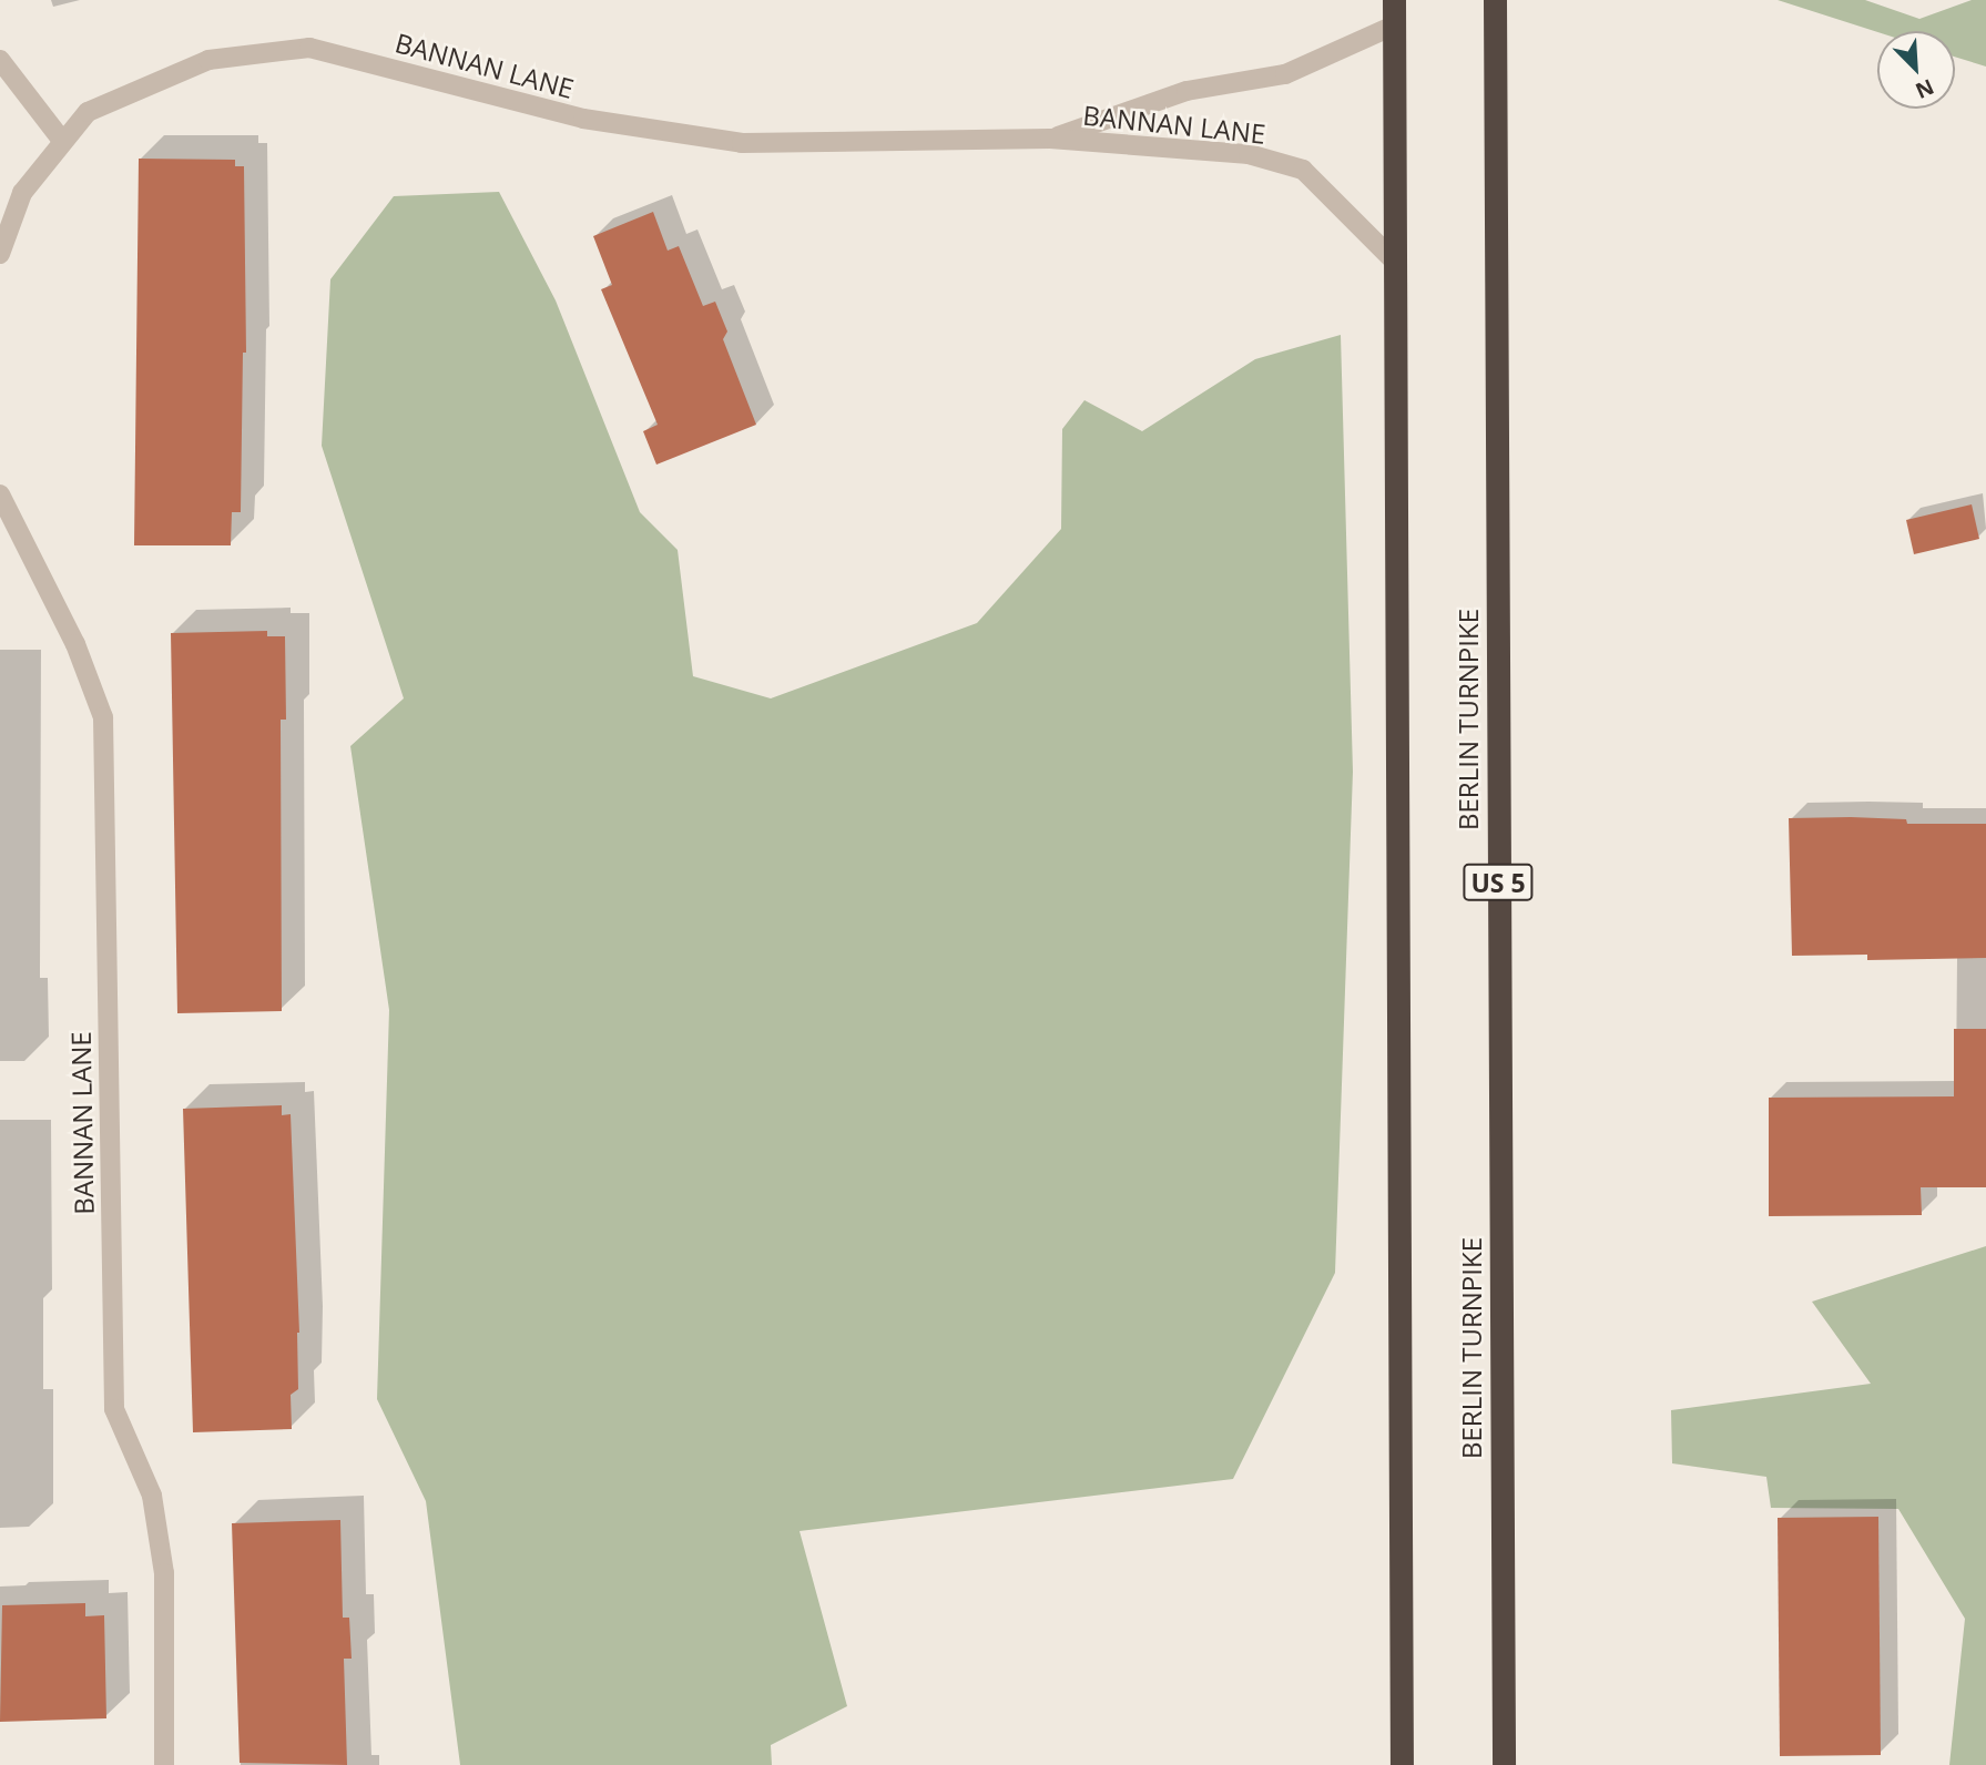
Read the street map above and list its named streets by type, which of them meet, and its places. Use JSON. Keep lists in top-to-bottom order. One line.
{"streets":{"highway":["BERLIN TURNPIKE","US 5"],"street":["BANNAN LANE"]},"north":"bottom right"}
